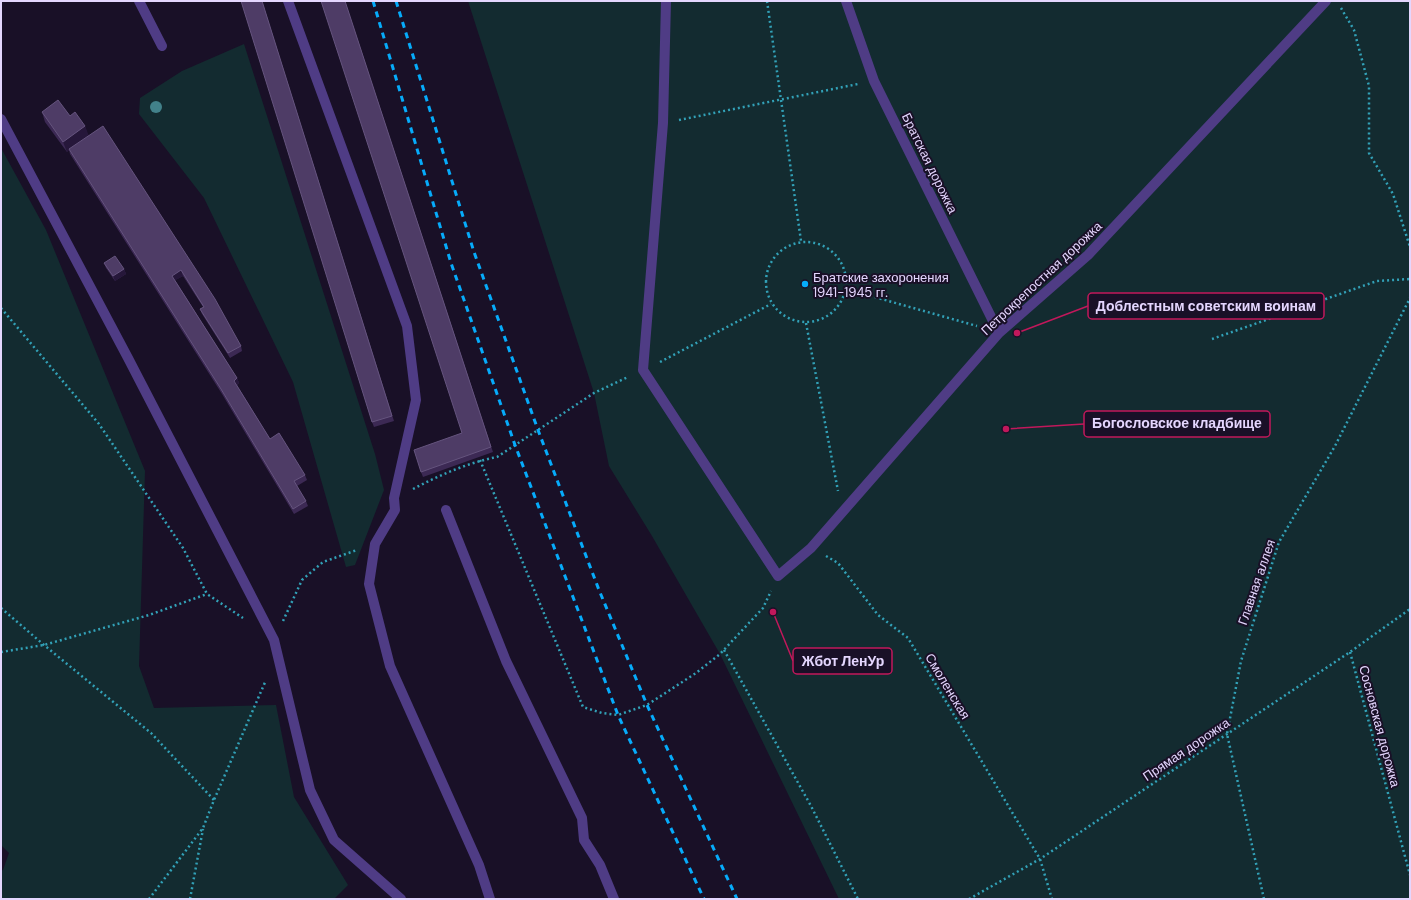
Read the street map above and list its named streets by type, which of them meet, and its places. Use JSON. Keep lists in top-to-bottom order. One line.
{"streets":{"lane":["Братская дорожка","Петрокрепостная дорожка"],"path":["Главная аллея","Смоленская","Сосновская дорожка","Прямая дорожка"]},"crossings":[["Братская дорожка","Петрокрепостная дорожка"],["Петрокрепостная дорожка","Смоленская"],["Главная аллея","Прямая дорожка"],["Смоленская","Прямая дорожка"],["Сосновская дорожка","Прямая дорожка"]],"places":["Братские захоронения 1941-1945 гг.","Доблестным советским воинам","Богословское кладбище","Жбот ЛенУр"]}
